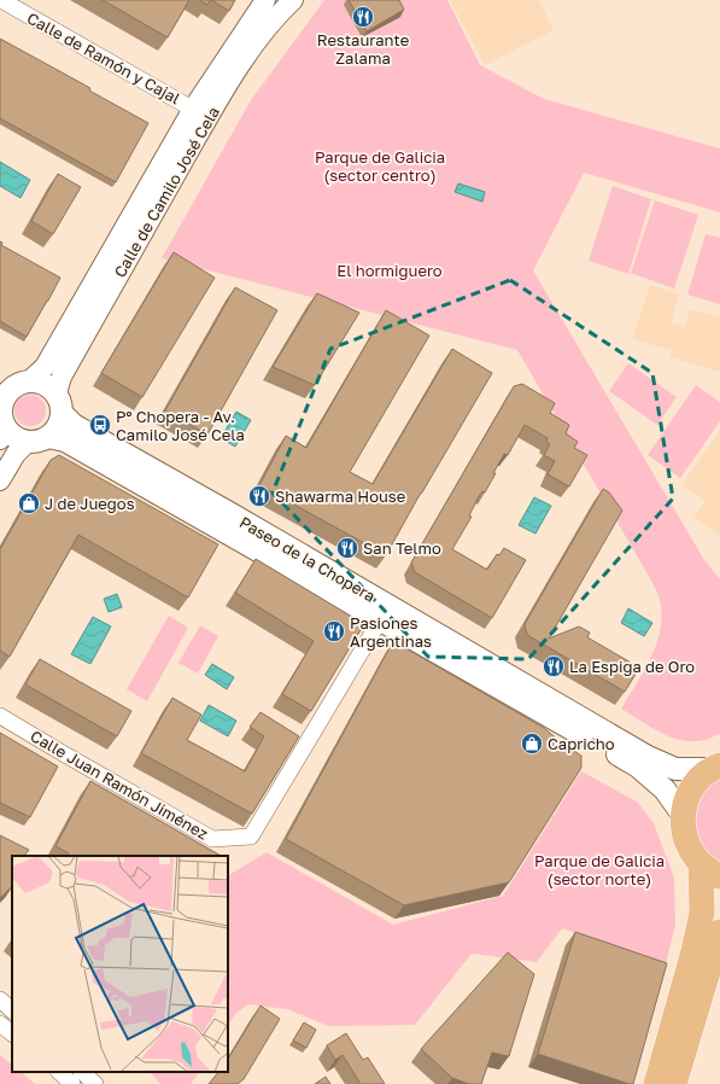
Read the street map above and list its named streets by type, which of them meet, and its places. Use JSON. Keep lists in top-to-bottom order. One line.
{"streets":{"main road":["Paseo de la Chopera"],"street":["Calle de Ramón y Cajal","Calle de Camilo José Cela","Calle Juan Ramón Jiménez"]},"crossings":[["Calle de Ramón y Cajal","Calle de Camilo José Cela"],["Calle de Camilo José Cela","Paseo de la Chopera"],["Paseo de la Chopera","Calle Juan Ramón Jiménez"]],"parks":["Parque de Galicia (sector centro)","El hormiguero","Parque de Galicia (sector norte)"],"places":{"restaurant":["Restaurante Zalama","Shawarma House","San Telmo","Pasiones Argentinas","La Espiga de Oro"],"bus stop":["Pº Chopera - Av. Camilo José Cela"],"shop":["J de Juegos","Capricho"]}}
